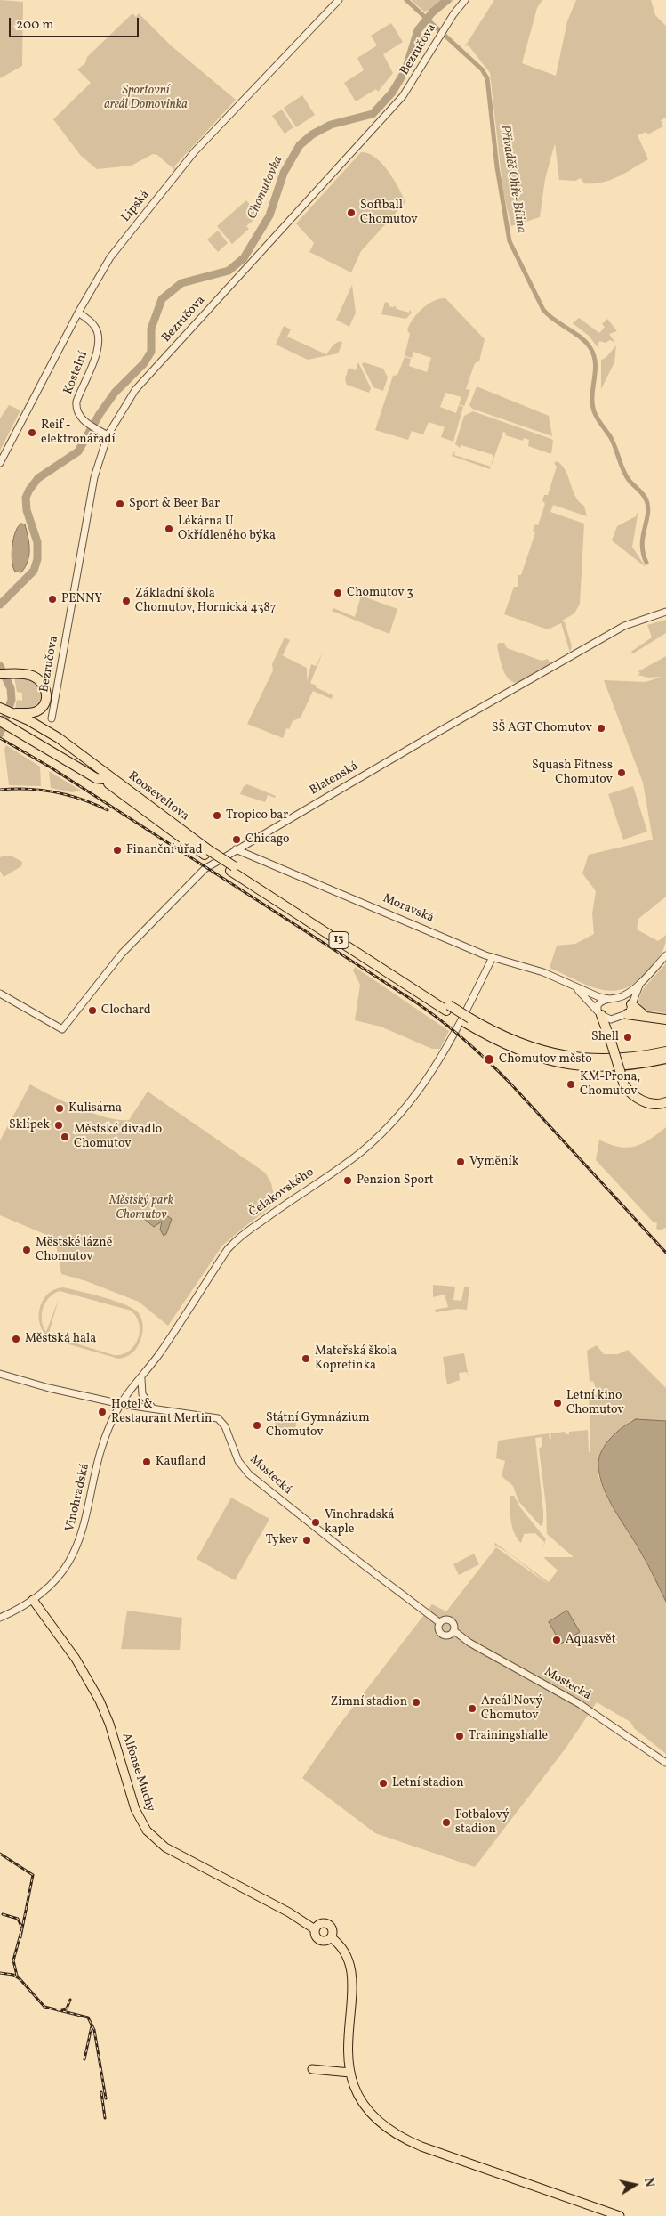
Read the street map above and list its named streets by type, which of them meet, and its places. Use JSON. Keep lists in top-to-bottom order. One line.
{"streets":{"highway":["Rooseveltova","13"],"main road":["Alfonse Muchy"],"street":["Bezručova","Lipská","Kostelní","Blatenská","Moravská","Čelakovského","Mostecká","Vinohradská"]},"crossings":[["Bezručova","Kostelní"],["Lipská","Kostelní"],["Blatenská","Moravská"],["Rooseveltova","13"],["Moravská","Čelakovského"],["13","Čelakovského"],["Čelakovského","Mostecká"],["Čelakovského","Vinohradská"],["Mostecká","Vinohradská"],["Vinohradská","Alfonse Muchy"]],"water":["Přivaděč Ohře-Bílina","Chomutovka"],"parks":["Sportovní areál Domovinka","Městský park Chomutov"],"places":["Softball Chomutov","Reif - elektronářadí","Sport & Beer Bar","Lékárna U Okřídleného býka","Chomutov 3","PENNY","Základní škola Chomutov, Hornická 4387","SŠ AGT Chomutov","Squash Fitness Chomutov","Tropico bar","Chicago","Finanční úřad","Clochard","Shell","Chomutov město","KM-Prona, Chomutov","Kulisárna","Sklípek","Městské divadlo Chomutov","Vyměník","Penzion Sport","Městské lázně Chomutov","Městská hala","Mateřská škola Kopretinka","Letní kino Chomutov","Hotel & Restaurant Mertin","Státní Gymnázium Chomutov","Kaufland","Vinohradská kaple","Tykev","Aquasvět","Zimní stadion","Areál Nový Chomutov","Trainingshalle","Letní stadion","Fotbalový stadion"],"scale_bar":"200 m","north":"right"}
